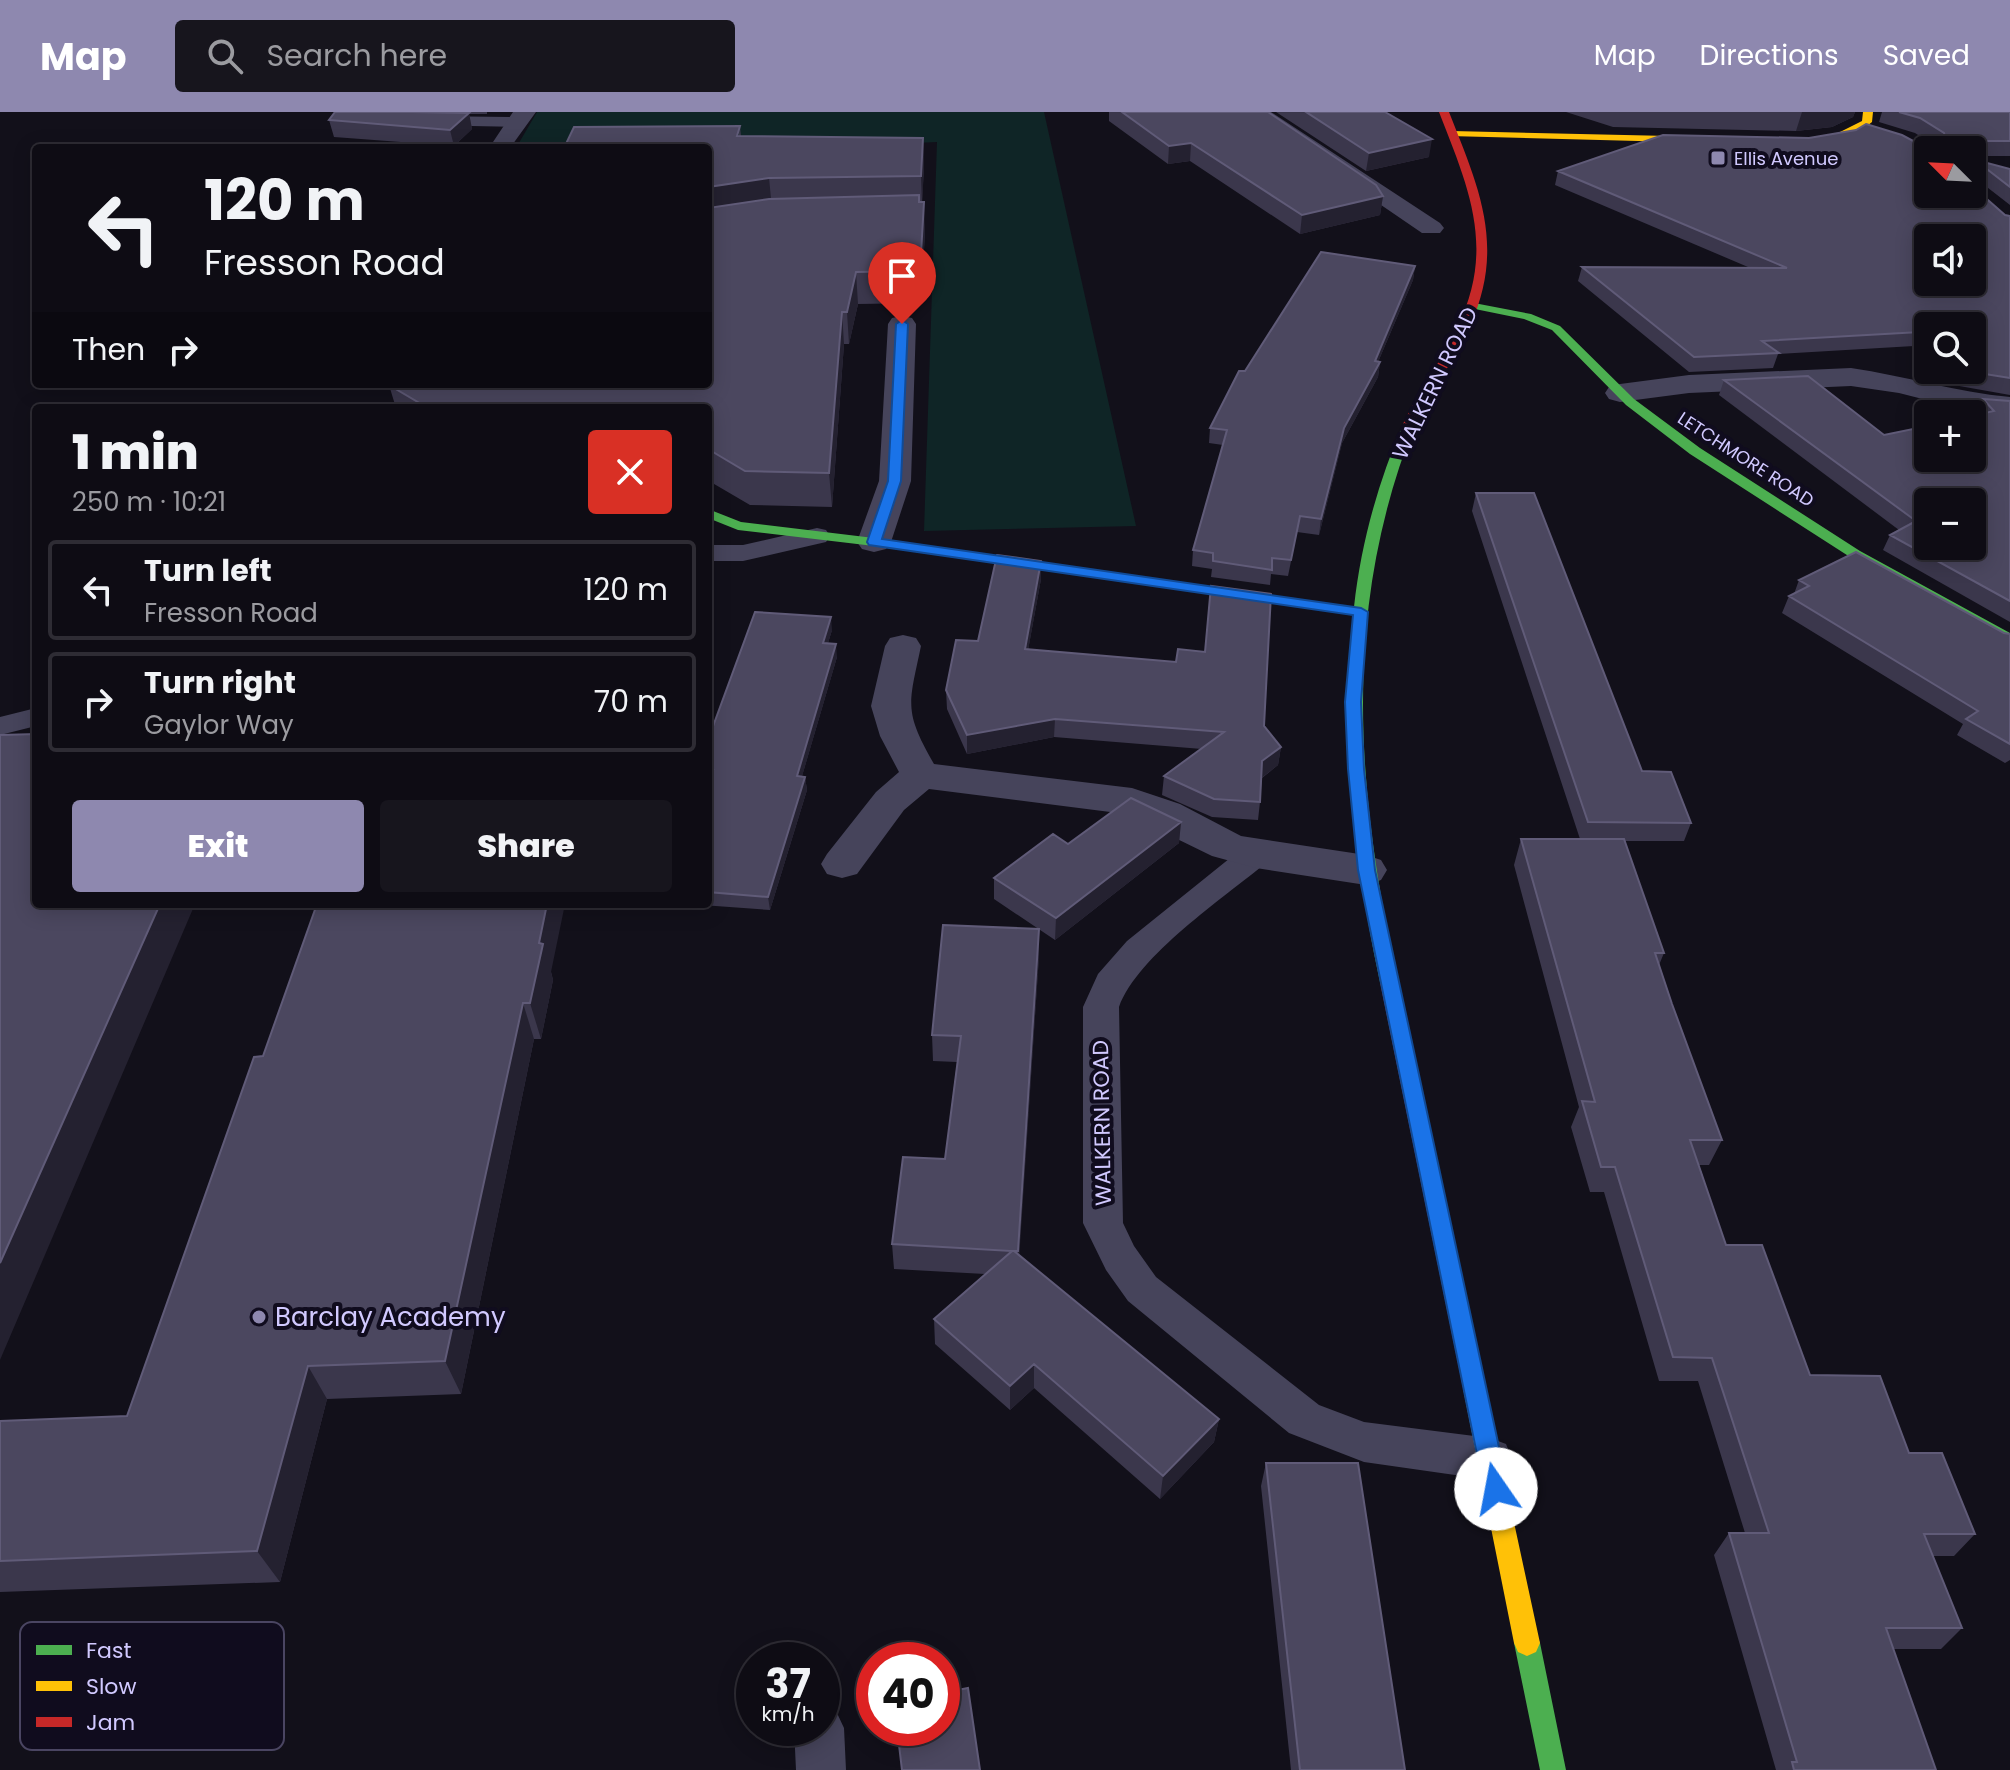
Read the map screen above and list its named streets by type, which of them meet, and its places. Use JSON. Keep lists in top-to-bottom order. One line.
{"streets":{"street":["WALKERN ROAD","LETCHMORE ROAD"]},"crossings":[["WALKERN ROAD","LETCHMORE ROAD"]],"places":{"transit":["Ellis Avenue"],"other":["Barclay Academy"]},"legend":["Fast","Slow","Jam"],"north":"top left","page":{"header":"Map","search":"Search here","nav":["Map","Directions","Saved"],"map_buttons":["+","−"],"turn":["120 m","Fresson Road"],"then":"Then","heading":["1 min","250 m · 10:21"],"list":[{"name":"Turn left","note":"Fresson Road","value":"120 m"},{"name":"Turn right","note":"Gaylor Way","value":"70 m"}],"buttons":["Exit","Share"],"speed":"37 km/h","limit":"40"}}
